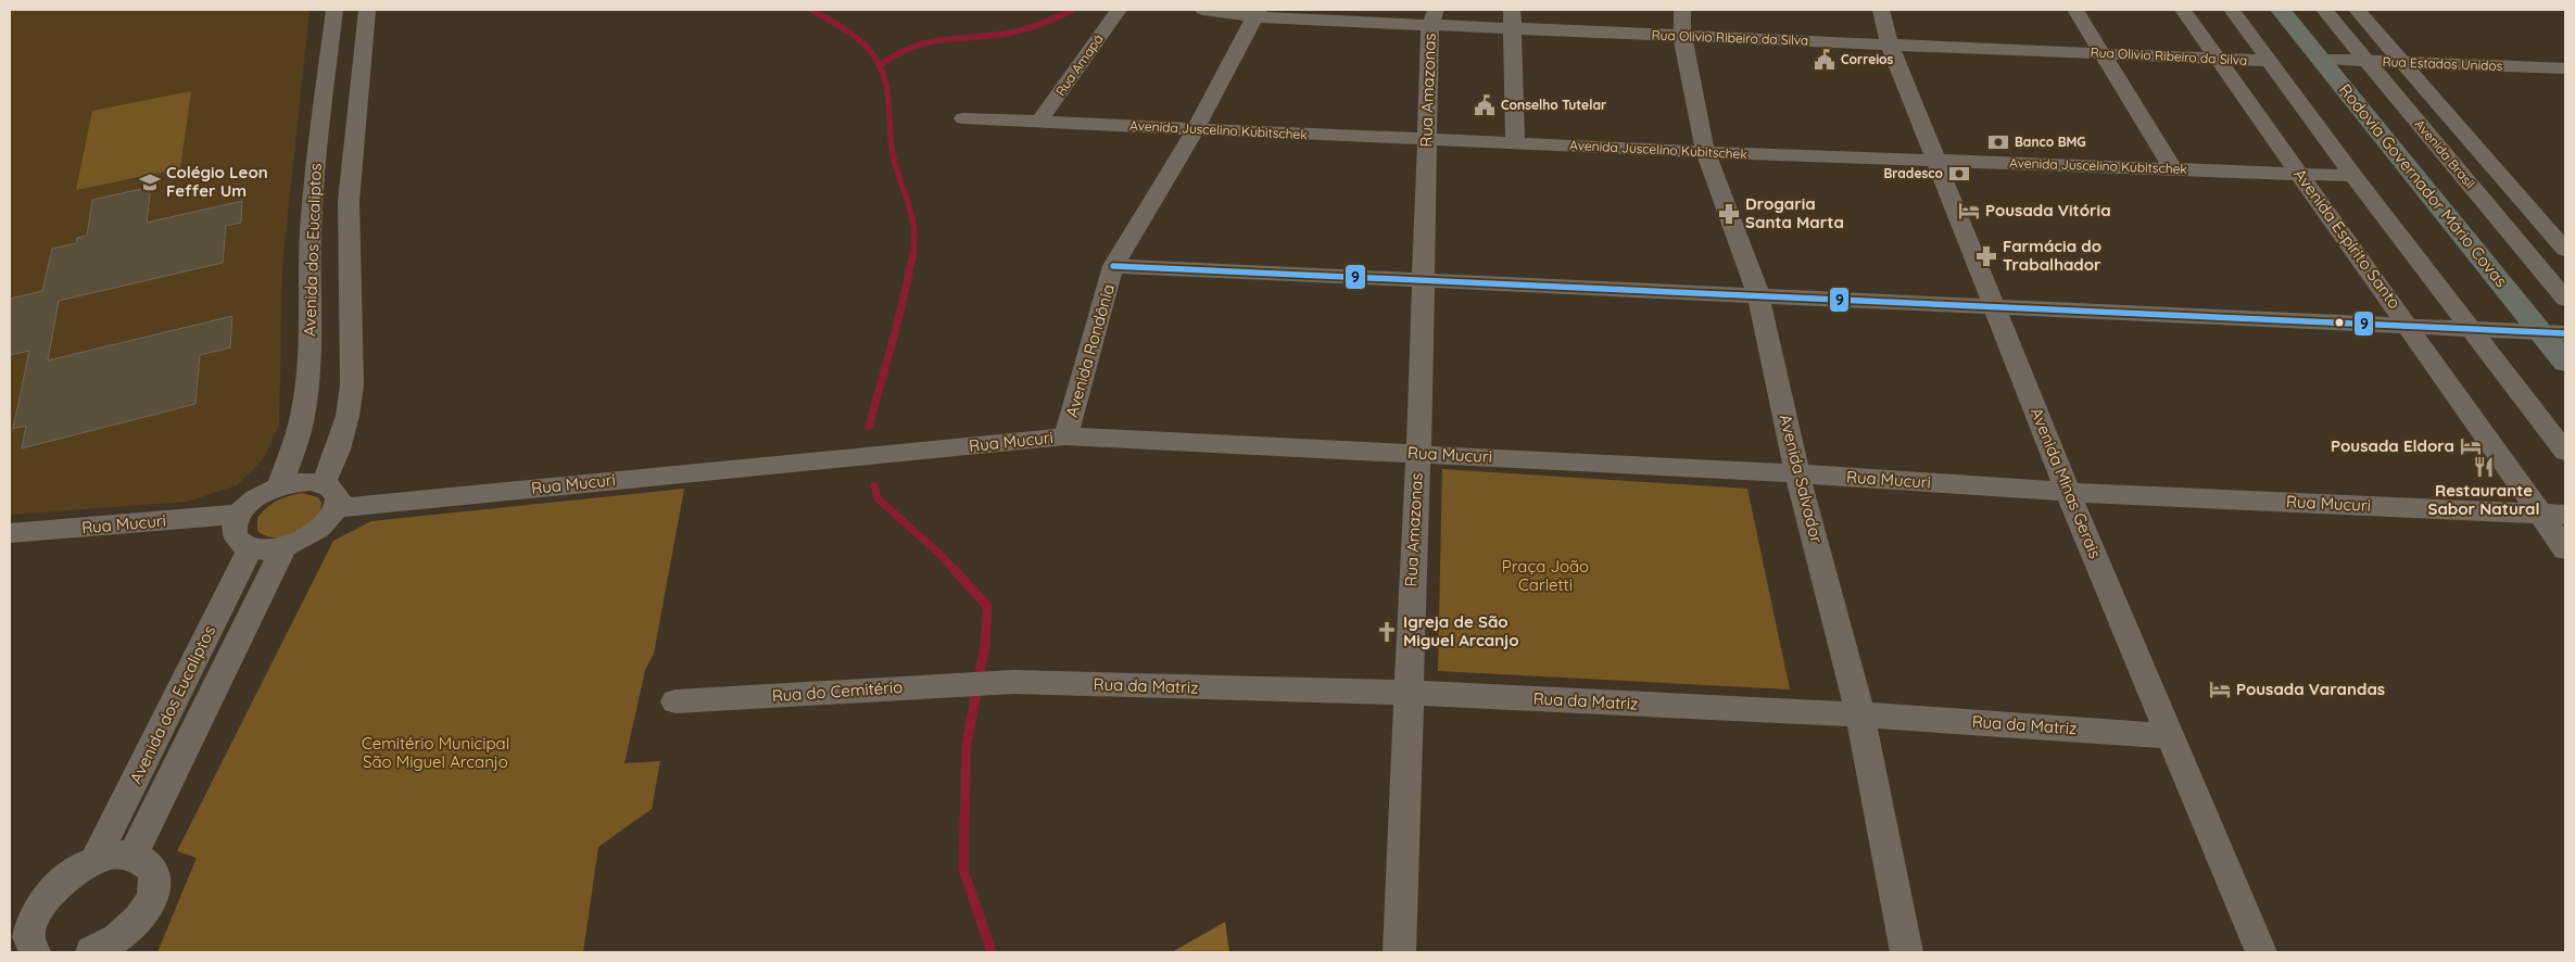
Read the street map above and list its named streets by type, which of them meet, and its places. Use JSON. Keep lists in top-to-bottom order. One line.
{"streets":{"highway":["Rodovia Governador Mário Covas"],"street":["Rua Olivio Ribeiro da Silva","Rua Estados Unidos","Rua Amapá","Rua Amazonas","Avenida Juscelino Kubitschek","Avenida Brasil","Avenida Espírito Santo","Avenida dos Eucaliptos","Avenida Rondônia","Rua Mucuri","Avenida Salvador","Avenida Minas Gerais","Rua da Matriz","Rua do Cemitério"]},"crossings":[["Rua Olivio Ribeiro da Silva","Rua Amazonas"],["Rua Olivio Ribeiro da Silva","Avenida Espírito Santo"],["Rua Olivio Ribeiro da Silva","Avenida Rondônia"],["Rua Olivio Ribeiro da Silva","Avenida Salvador"],["Rua Olivio Ribeiro da Silva","Avenida Minas Gerais"],["Rua Estados Unidos","Avenida Brasil"],["Rua Estados Unidos","Rodovia Governador Mário Covas"],["Rua Amapá","Avenida Juscelino Kubitschek"],["Rua Amazonas","Avenida Juscelino Kubitschek"],["Rua Amazonas","Rua Mucuri"],["Rua Amazonas","Rua da Matriz"],["Avenida Juscelino Kubitschek","Avenida Espírito Santo"],["Avenida Juscelino Kubitschek","Avenida Rondônia"],["Avenida Juscelino Kubitschek","Avenida Salvador"],["Avenida Juscelino Kubitschek","Avenida Minas Gerais"],["Avenida Espírito Santo","Rua Mucuri"],["Avenida Rondônia","Rua Mucuri"],["Rua Mucuri","Avenida Salvador"],["Rua Mucuri","Avenida Minas Gerais"],["Avenida Salvador","Rua da Matriz"],["Avenida Minas Gerais","Rua da Matriz"],["Rua da Matriz","Rua do Cemitério"]],"parks":["Praça João Carletti","Cemitério Municipal São Miguel Arcanjo"],"places":{"public building":["Correios","Conselho Tutelar"],"bank":["Banco BMG","Bradesco"],"school or university":["Colégio Leon Feffer Um"],"hotel":["Pousada Vitória","Pousada Eldora","Pousada Varandas"],"pharmacy":["Drogaria Santa Marta","Farmácia do Trabalhador"],"restaurant":["Restaurante Sabor Natural"],"church":["Igreja de São Miguel Arcanjo"]},"lines":["transit line 9"]}
